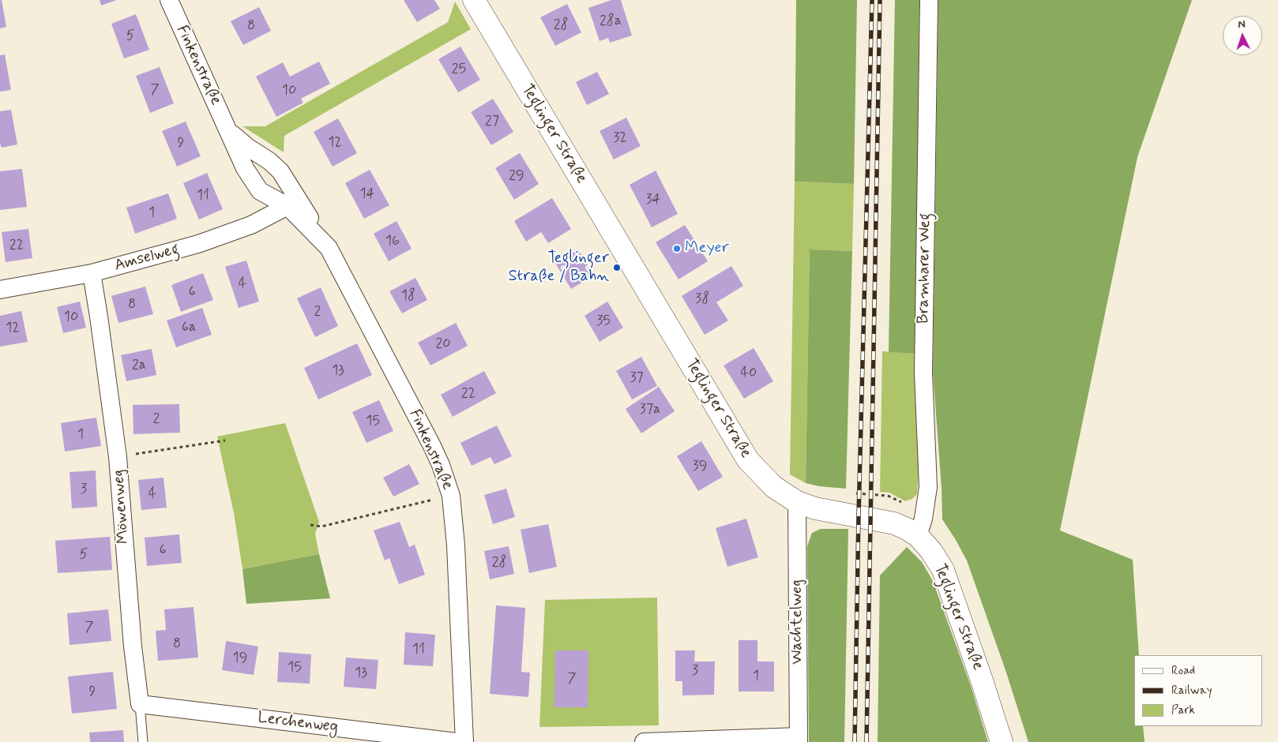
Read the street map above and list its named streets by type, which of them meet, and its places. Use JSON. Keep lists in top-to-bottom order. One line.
{"streets":{"street":["Finkenstraße","Teglinger Straße","Amselweg","Bramharer Weg","Möwenweg","Wachtelweg","Lerchenweg"]},"crossings":[["Finkenstraße","Amselweg"],["Teglinger Straße","Bramharer Weg"],["Teglinger Straße","Wachtelweg"],["Amselweg","Möwenweg"],["Möwenweg","Lerchenweg"]],"places":["Meyer","Teglinger Straße / Bahn"],"house_numbers":["28a","28","8","5","25","7","10","27","32","12","9","29","14","11","34","1","16","22","4","6","18","38","8","2","10","35","6a","12","20","2a","13","40","37","22","37a","2","15","1","39","3","4","6","5","28","7","8","11","19","15","3","13","1","7","9"],"legend":["Road","Railway","Park"],"north":"top"}
